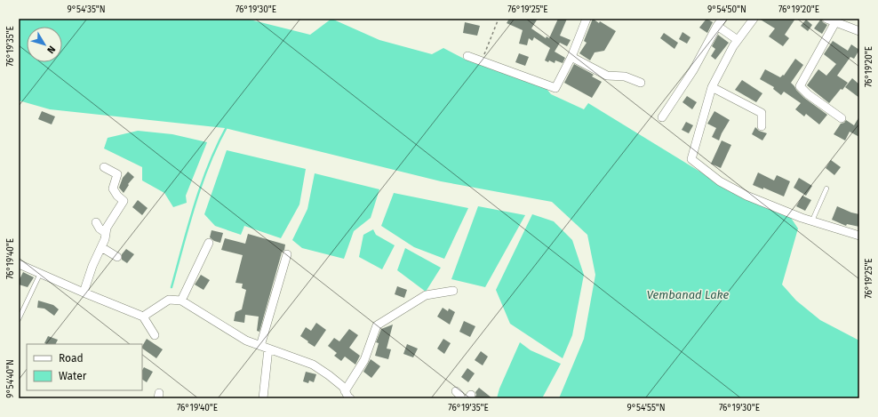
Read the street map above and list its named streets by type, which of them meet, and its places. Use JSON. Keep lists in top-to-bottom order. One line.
{"water":["Vembanad Lake"],"legend":["Road","Water"],"north":"bottom right","coordinates":["9°54'35\"N","76°19'30\"E","76°19'25\"E","9°54'50\"N","76°19'20\"E","76°19'35\"E","76°19'40\"E","9°54'40\"N","9°54'55\"N"]}
